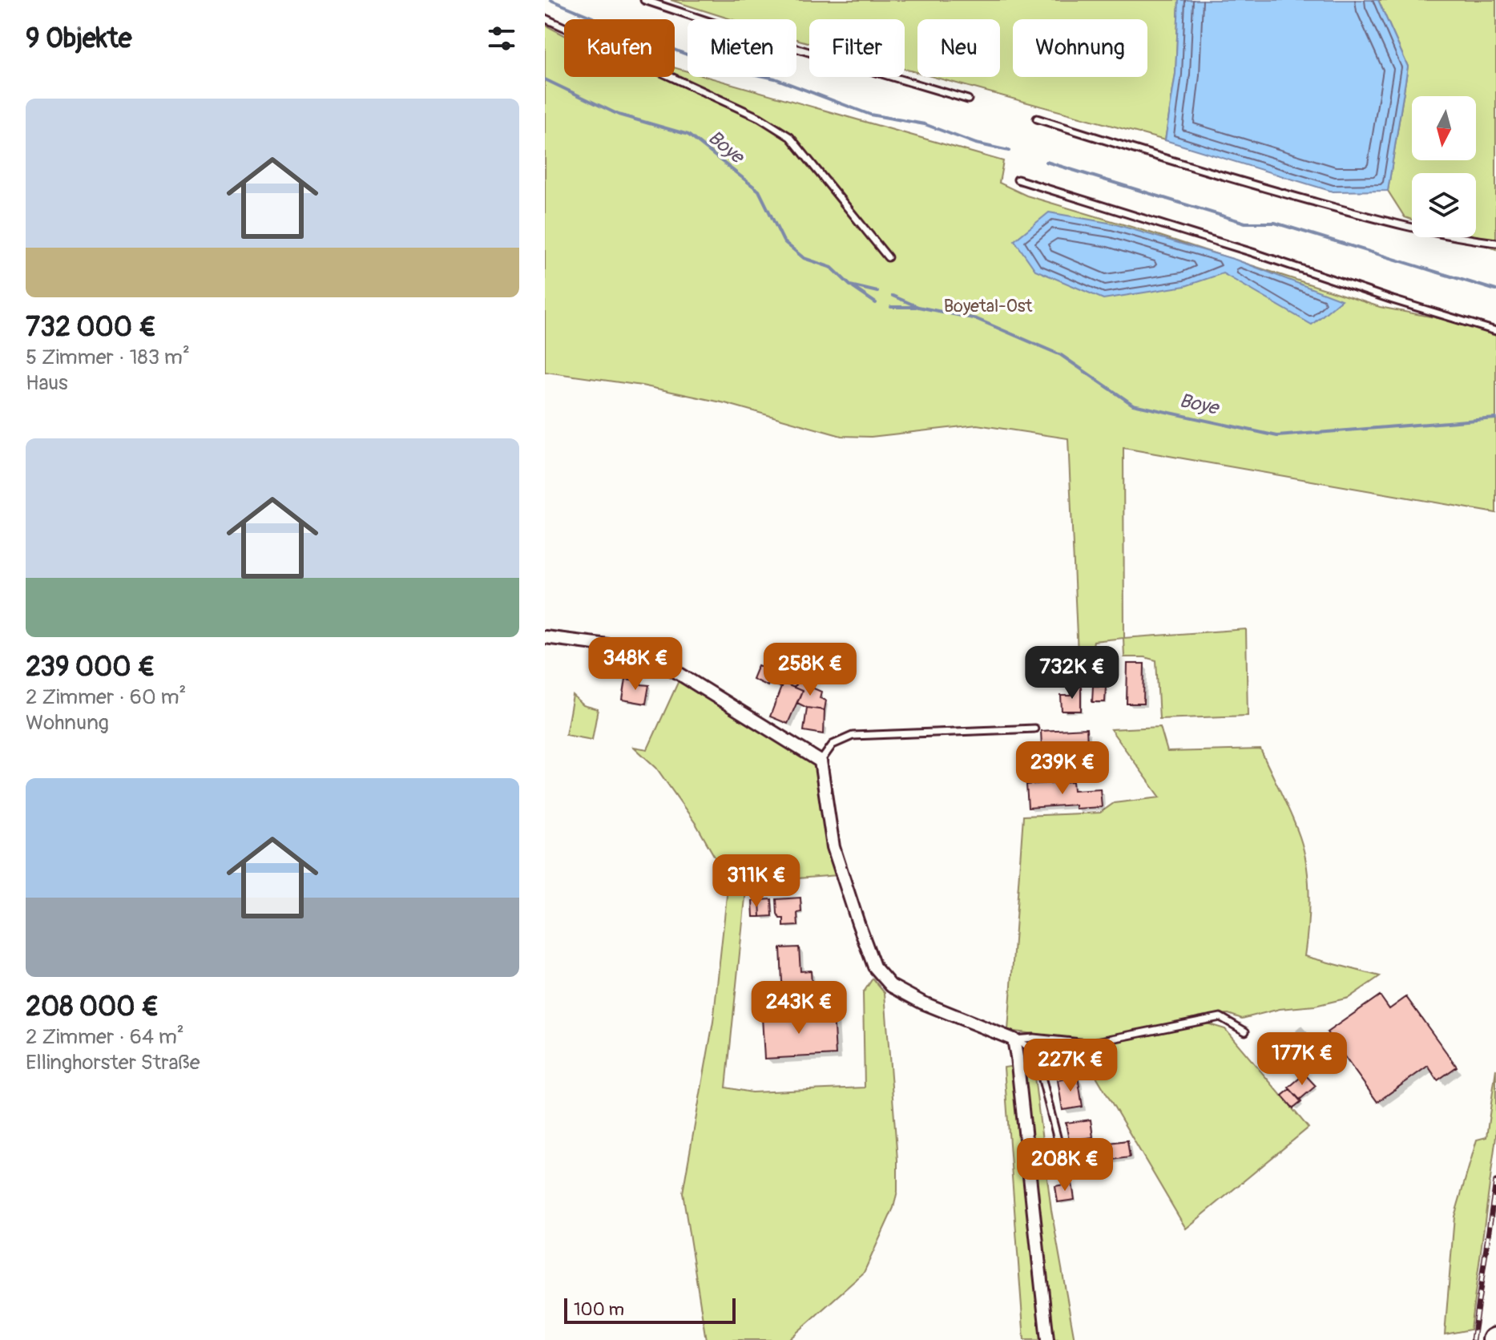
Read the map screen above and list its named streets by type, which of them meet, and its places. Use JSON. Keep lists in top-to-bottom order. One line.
{"water":["Boye"],"parks":["Boyetal-Ost"],"scale_bar":"100 m","north":"bottom","page":{"heading":"9 Objekte","chip":["Kaufen","Mieten","Filter","Neu","Wohnung"],"list":[{"name":"732 000 €","note":"5 Zimmer · 183 m² · Haus"},{"name":"239 000 €","note":"2 Zimmer · 60 m² · Wohnung"},{"name":"208 000 €","note":"2 Zimmer · 64 m² · Ellinghorster Straße"}],"price":["348K €","258K €","732K €","239K €","311K €","243K €","177K €","227K €","208K €"],"scale":"100 m"}}
